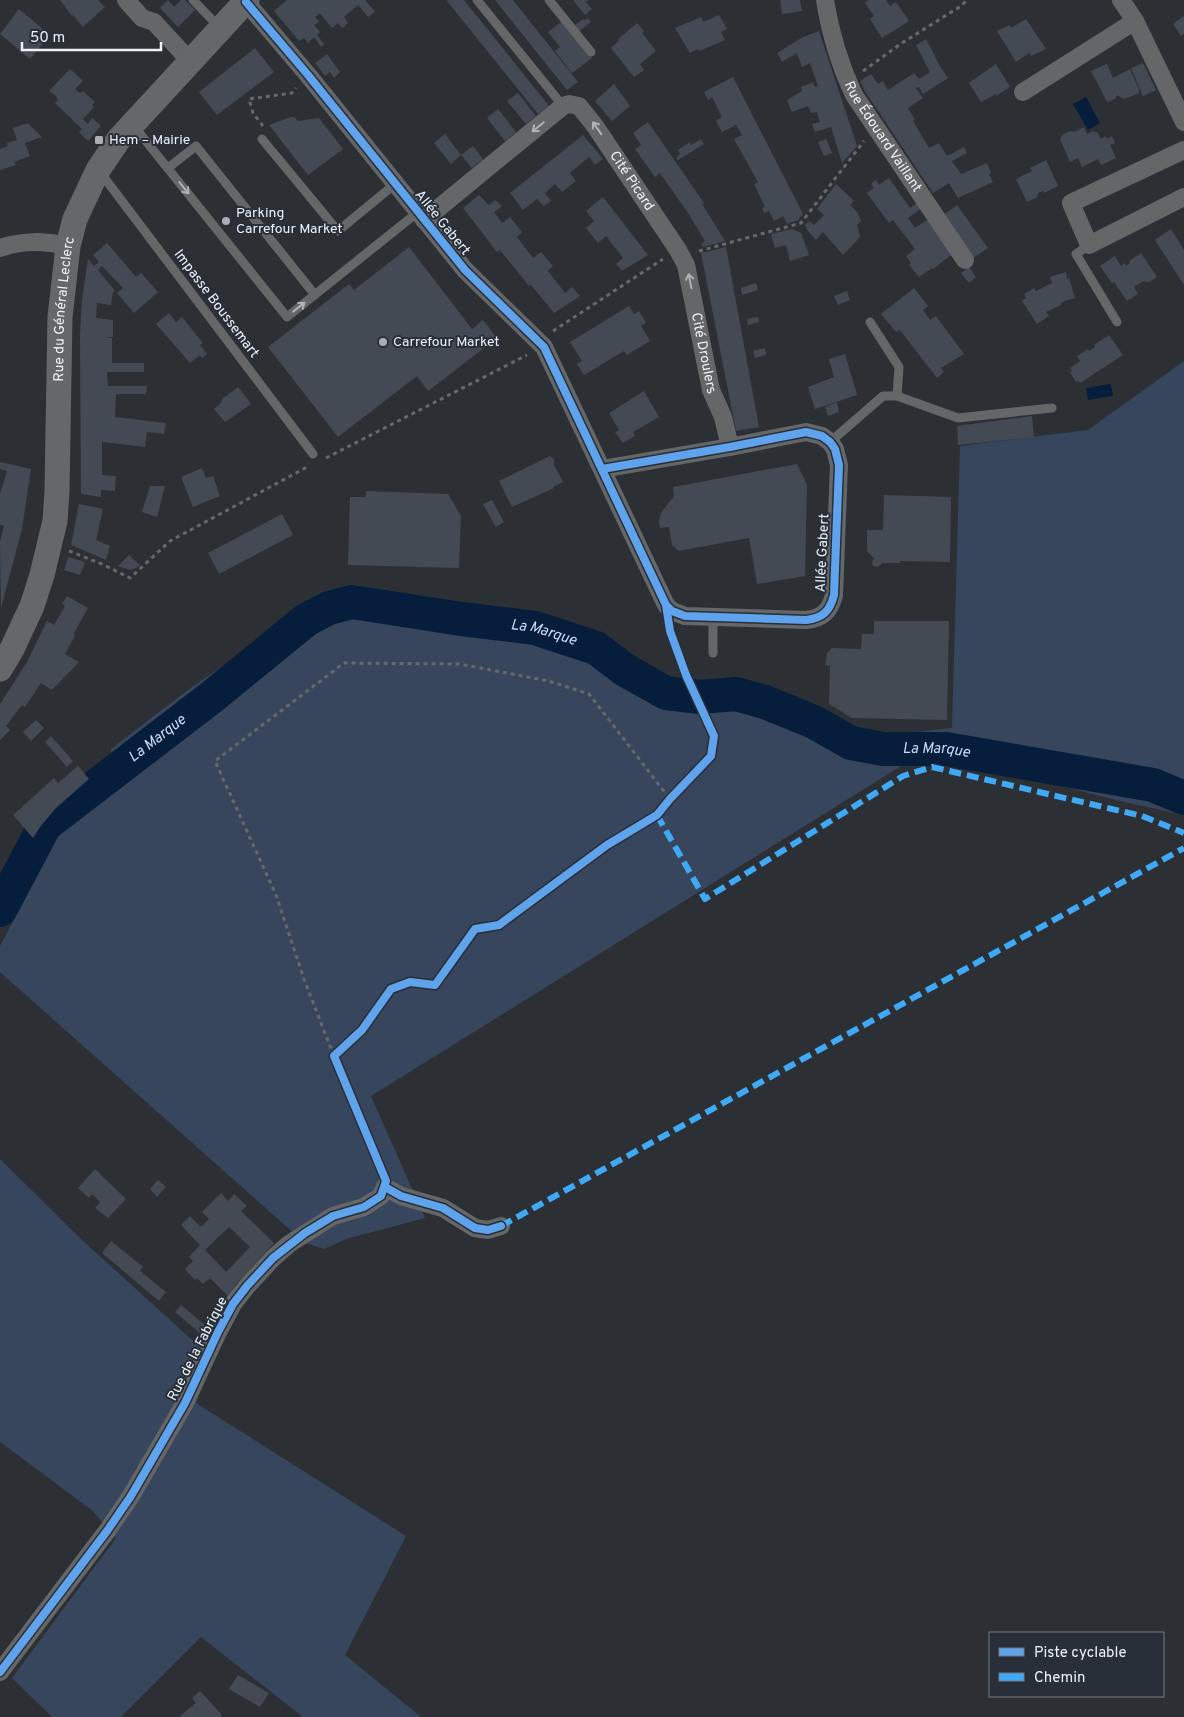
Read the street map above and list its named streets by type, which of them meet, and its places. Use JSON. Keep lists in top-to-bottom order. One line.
{"streets":{"street":["Rue Édouard Vaillant","Cité Picard","Allée Gabert","Rue du Général Leclerc","Cité Droulers","Rue de la Fabrique"],"lane":["Impasse Boussemart"]},"crossings":[["Cité Picard","Cité Droulers"],["Allée Gabert","Rue du Général Leclerc"],["Impasse Boussemart","Rue du Général Leclerc"]],"one_way":["Cité Picard","Cité Droulers"],"water":["La Marque"],"places":{"transit":["Hem – Mairie"],"other":["Parking Carrefour Market","Carrefour Market"]},"legend":["Piste cyclable","Chemin"],"scale_bar":"50 m"}
